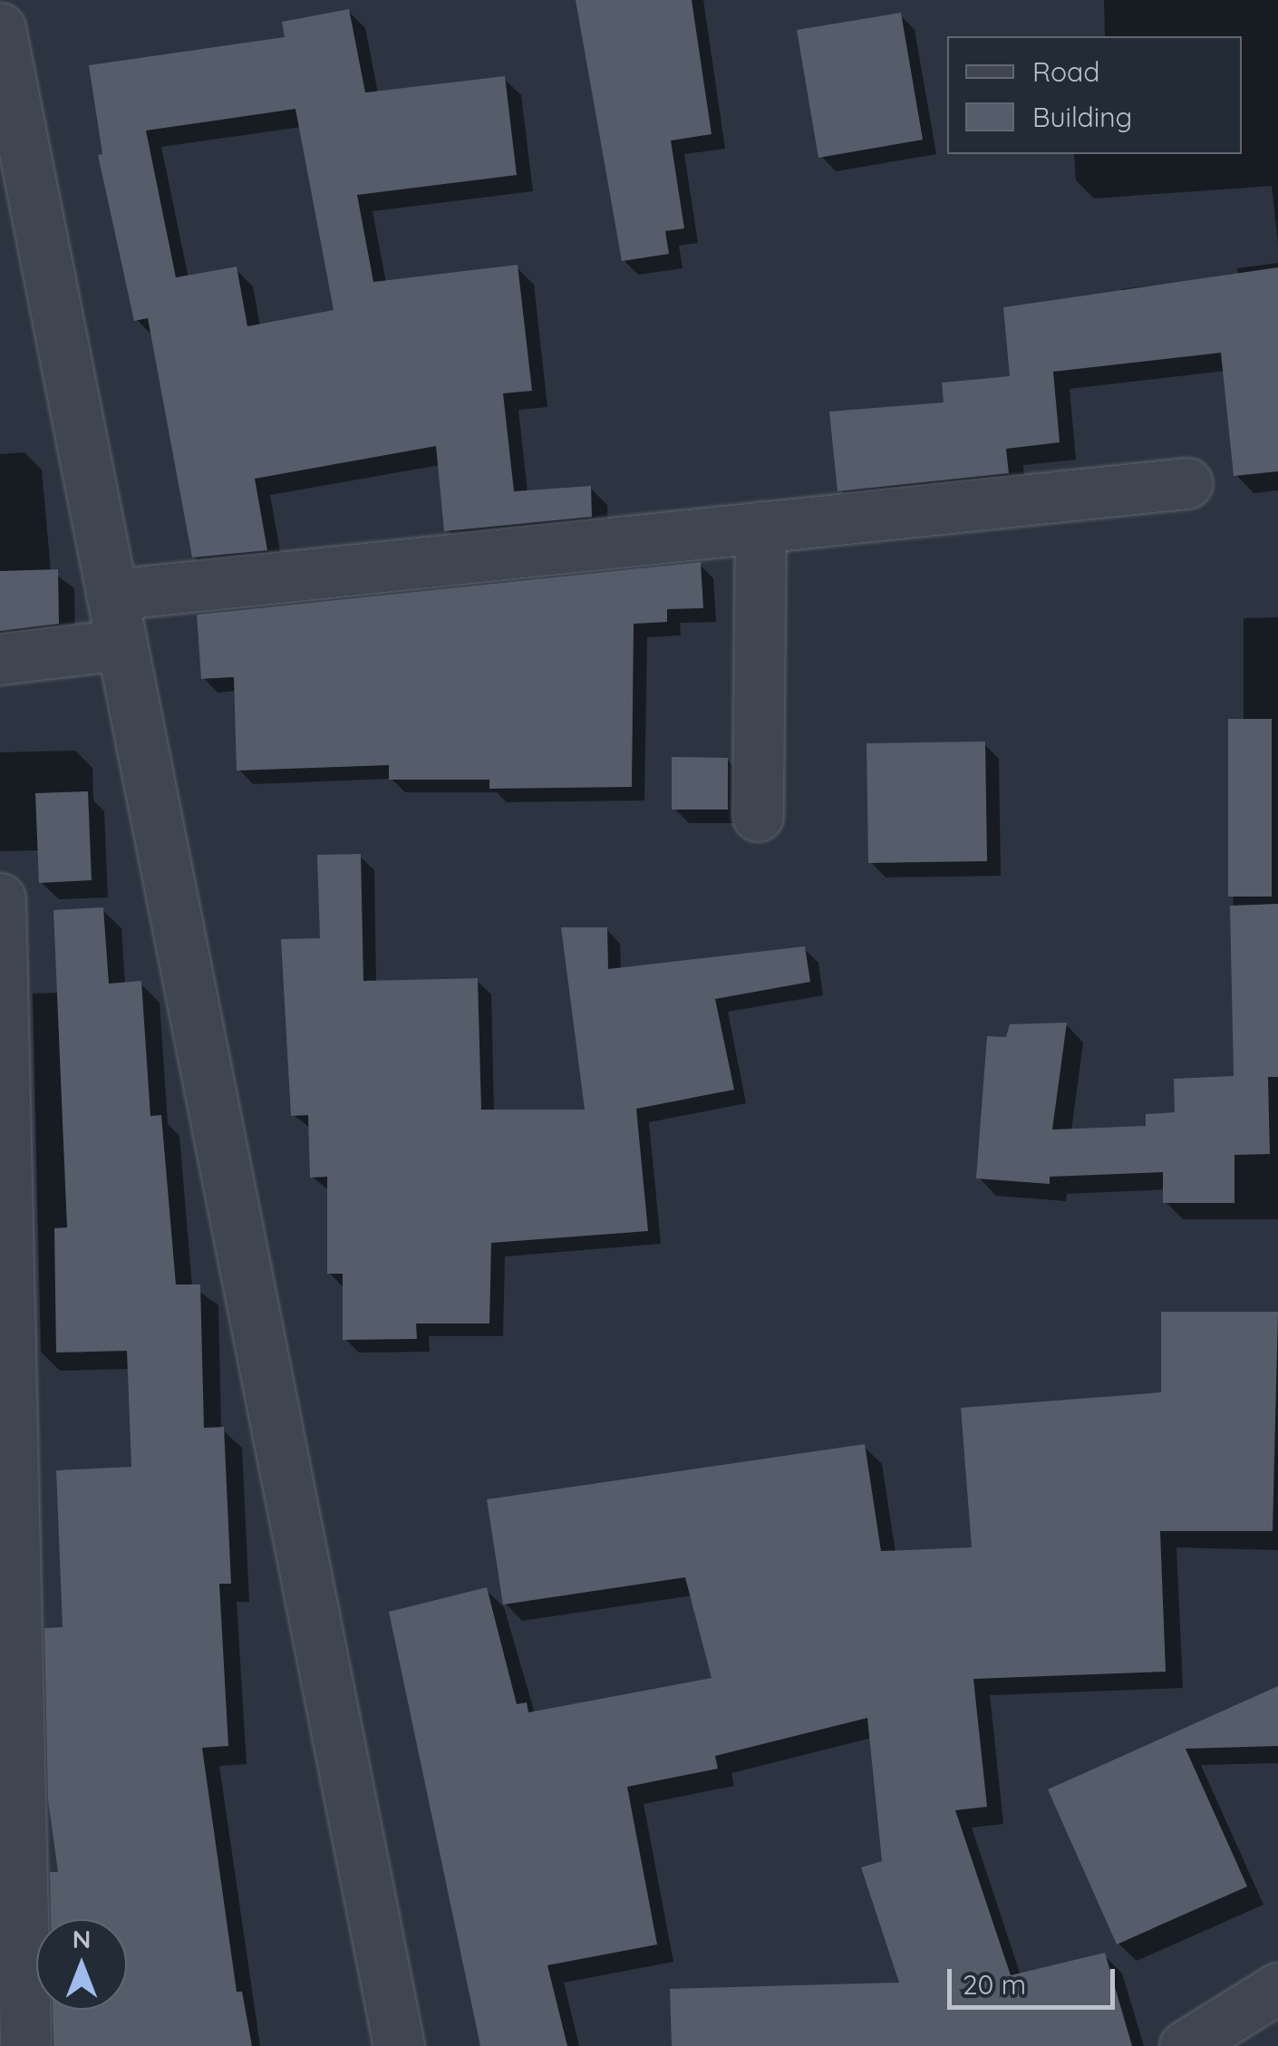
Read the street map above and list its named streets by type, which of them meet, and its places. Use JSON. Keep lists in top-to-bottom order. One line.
{"legend":["Road","Building"],"scale_bar":"20 m","north":"top"}
